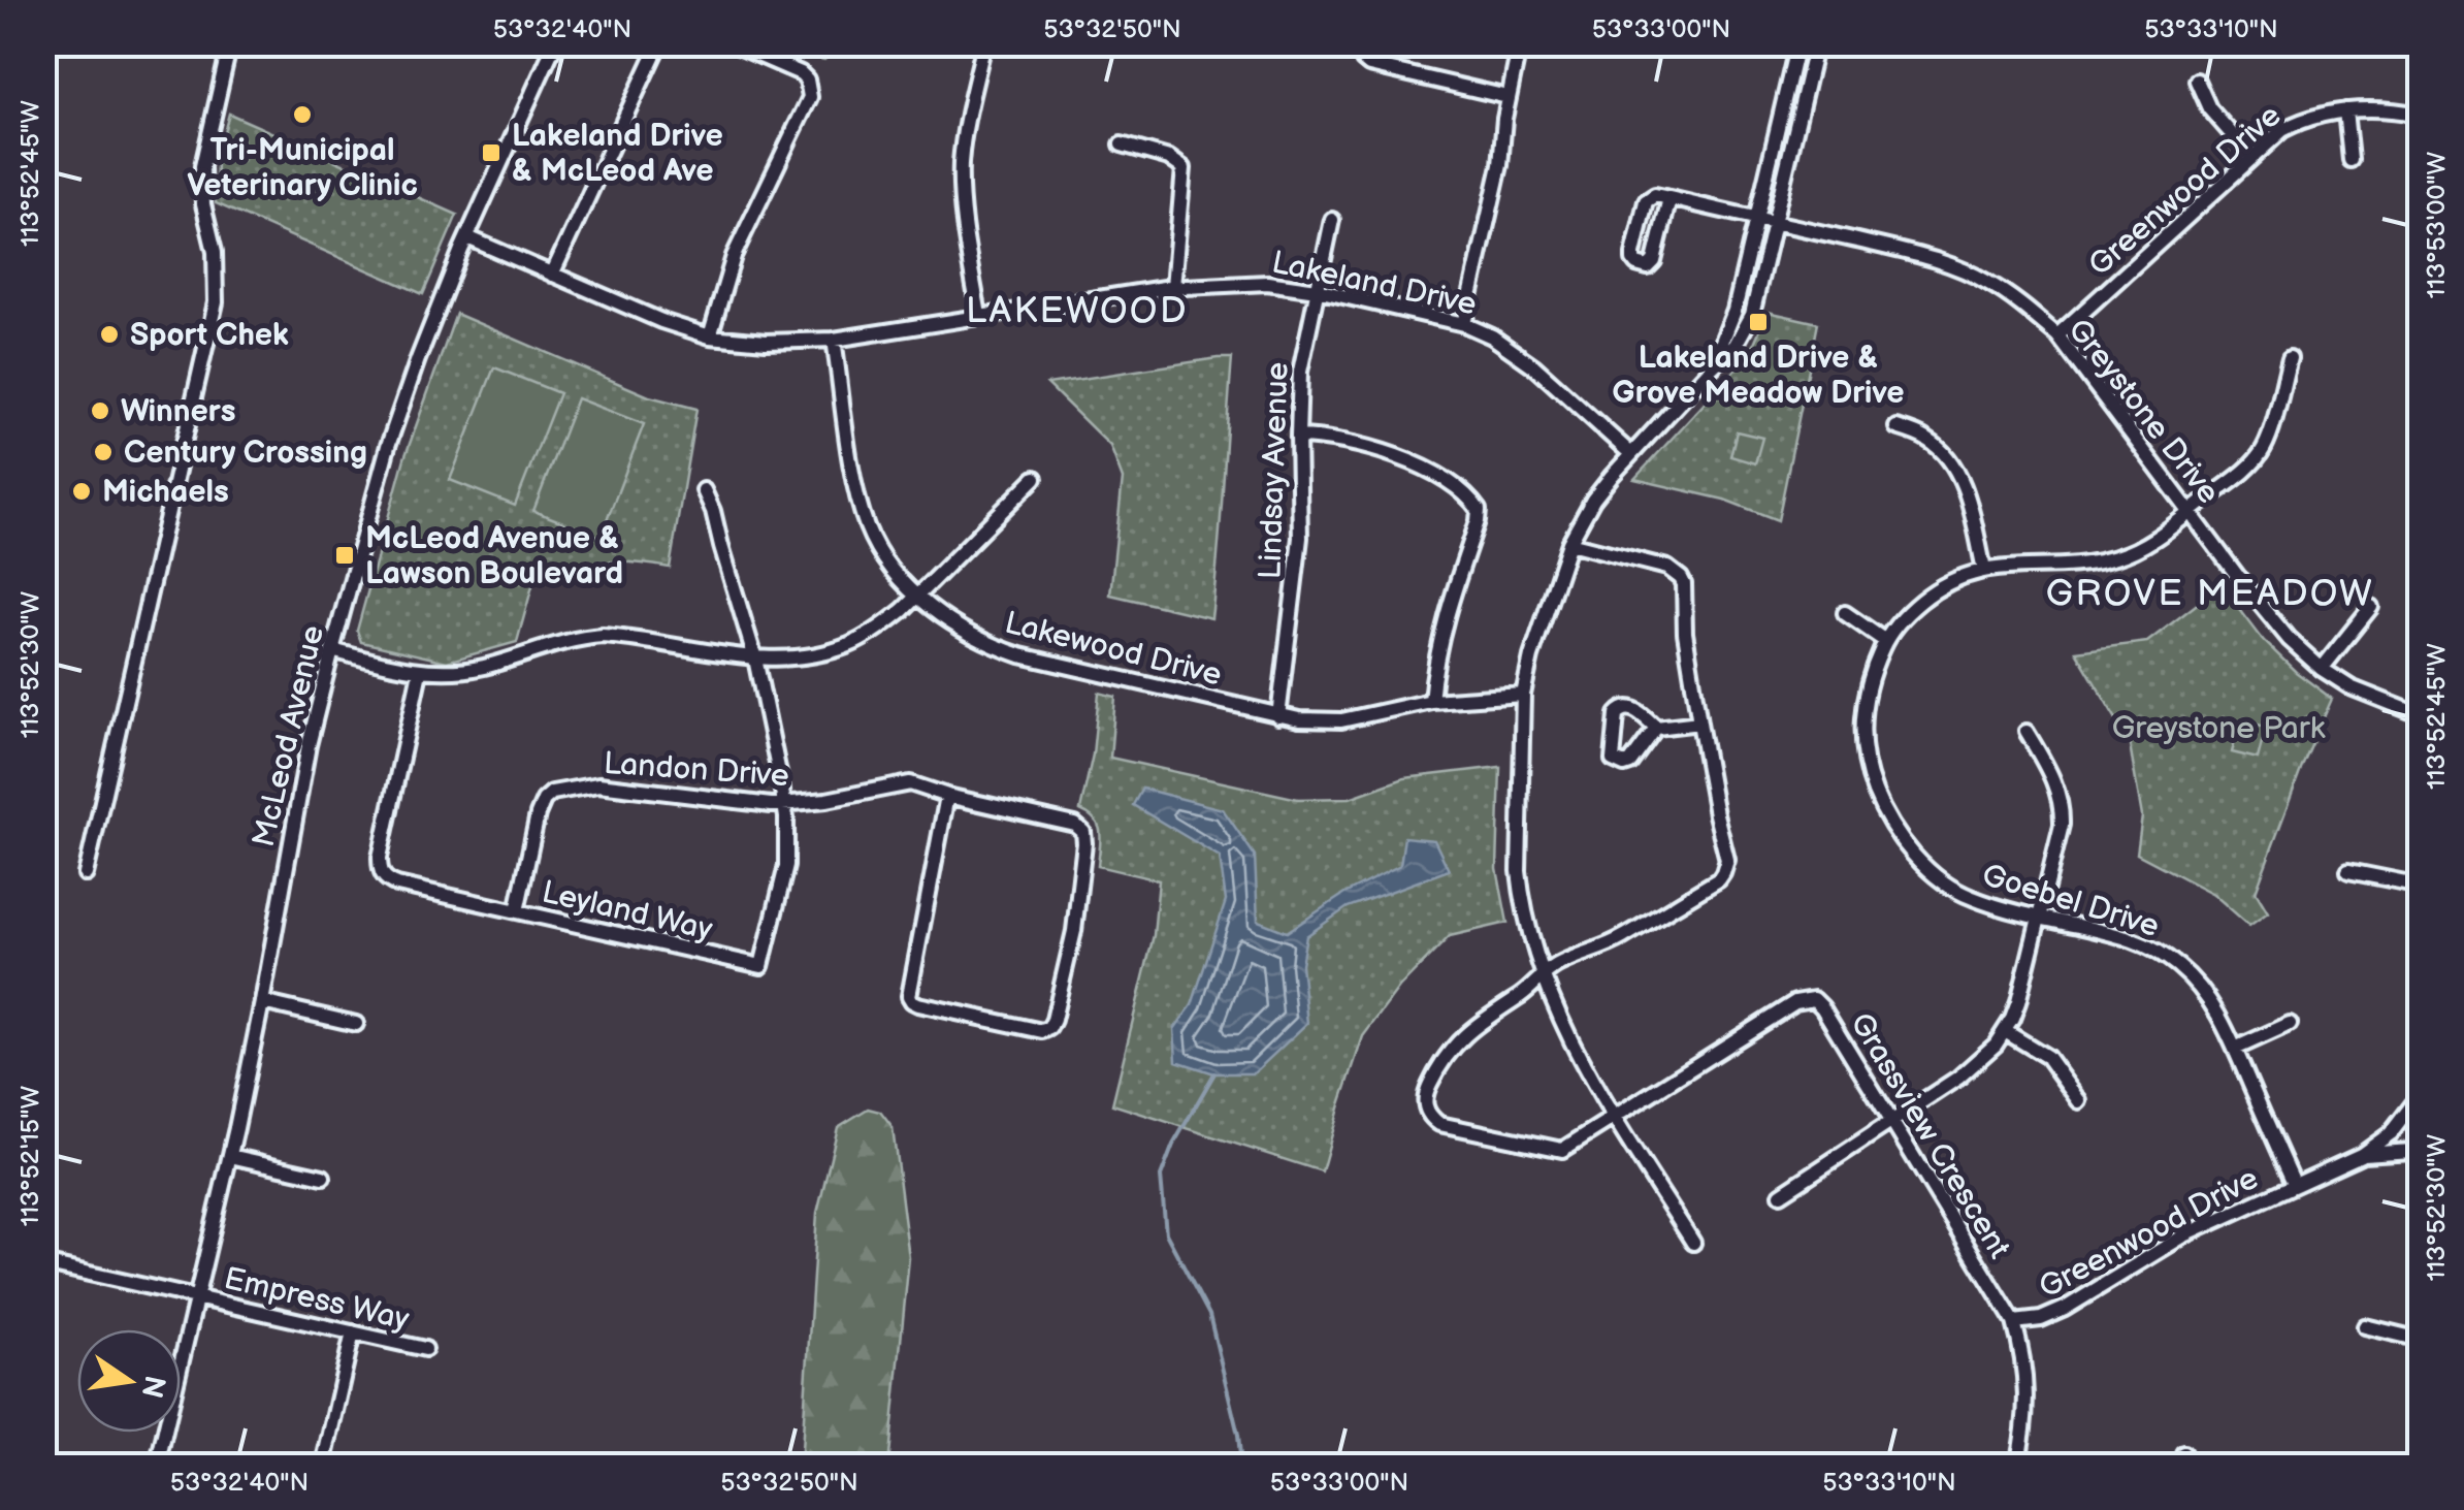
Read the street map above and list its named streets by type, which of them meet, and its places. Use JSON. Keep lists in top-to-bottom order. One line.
{"streets":{"street":["Greenwood Drive","Lakeland Drive","Greystone Drive","Lindsay Avenue","Lakewood Drive","McLeod Avenue","Landon Drive","Goebel Drive","Leyland Way","Grassview Crescent","Empress Way"]},"crossings":[["Greenwood Drive","Greystone Drive"],["Greenwood Drive","Goebel Drive"],["Greenwood Drive","Grassview Crescent"],["Lakeland Drive","Lindsay Avenue"],["Lakeland Drive","Lakewood Drive"],["Lakeland Drive","McLeod Avenue"],["Greystone Drive","Goebel Drive"],["Lindsay Avenue","Lakewood Drive"],["McLeod Avenue","Empress Way"],["Landon Drive","Leyland Way"]],"districts":["LAKEWOOD","GROVE MEADOW"],"parks":["Greystone Park"],"places":{"other":["Tri-Municipal Veterinary Clinic","Sport Chek","Winners","Century Crossing","Michaels"],"transit":["Lakeland Drive & McLeod Ave","Lakeland Drive & Grove Meadow Drive","McLeod Avenue & Lawson Boulevard"]},"north":"right","coordinates":["53°32'40\"N","53°32'50\"N","53°33'00\"N","53°33'10\"N","113°52'45\"W","113°53'00\"W","113°52'30\"W","113°52'15\"W"]}
